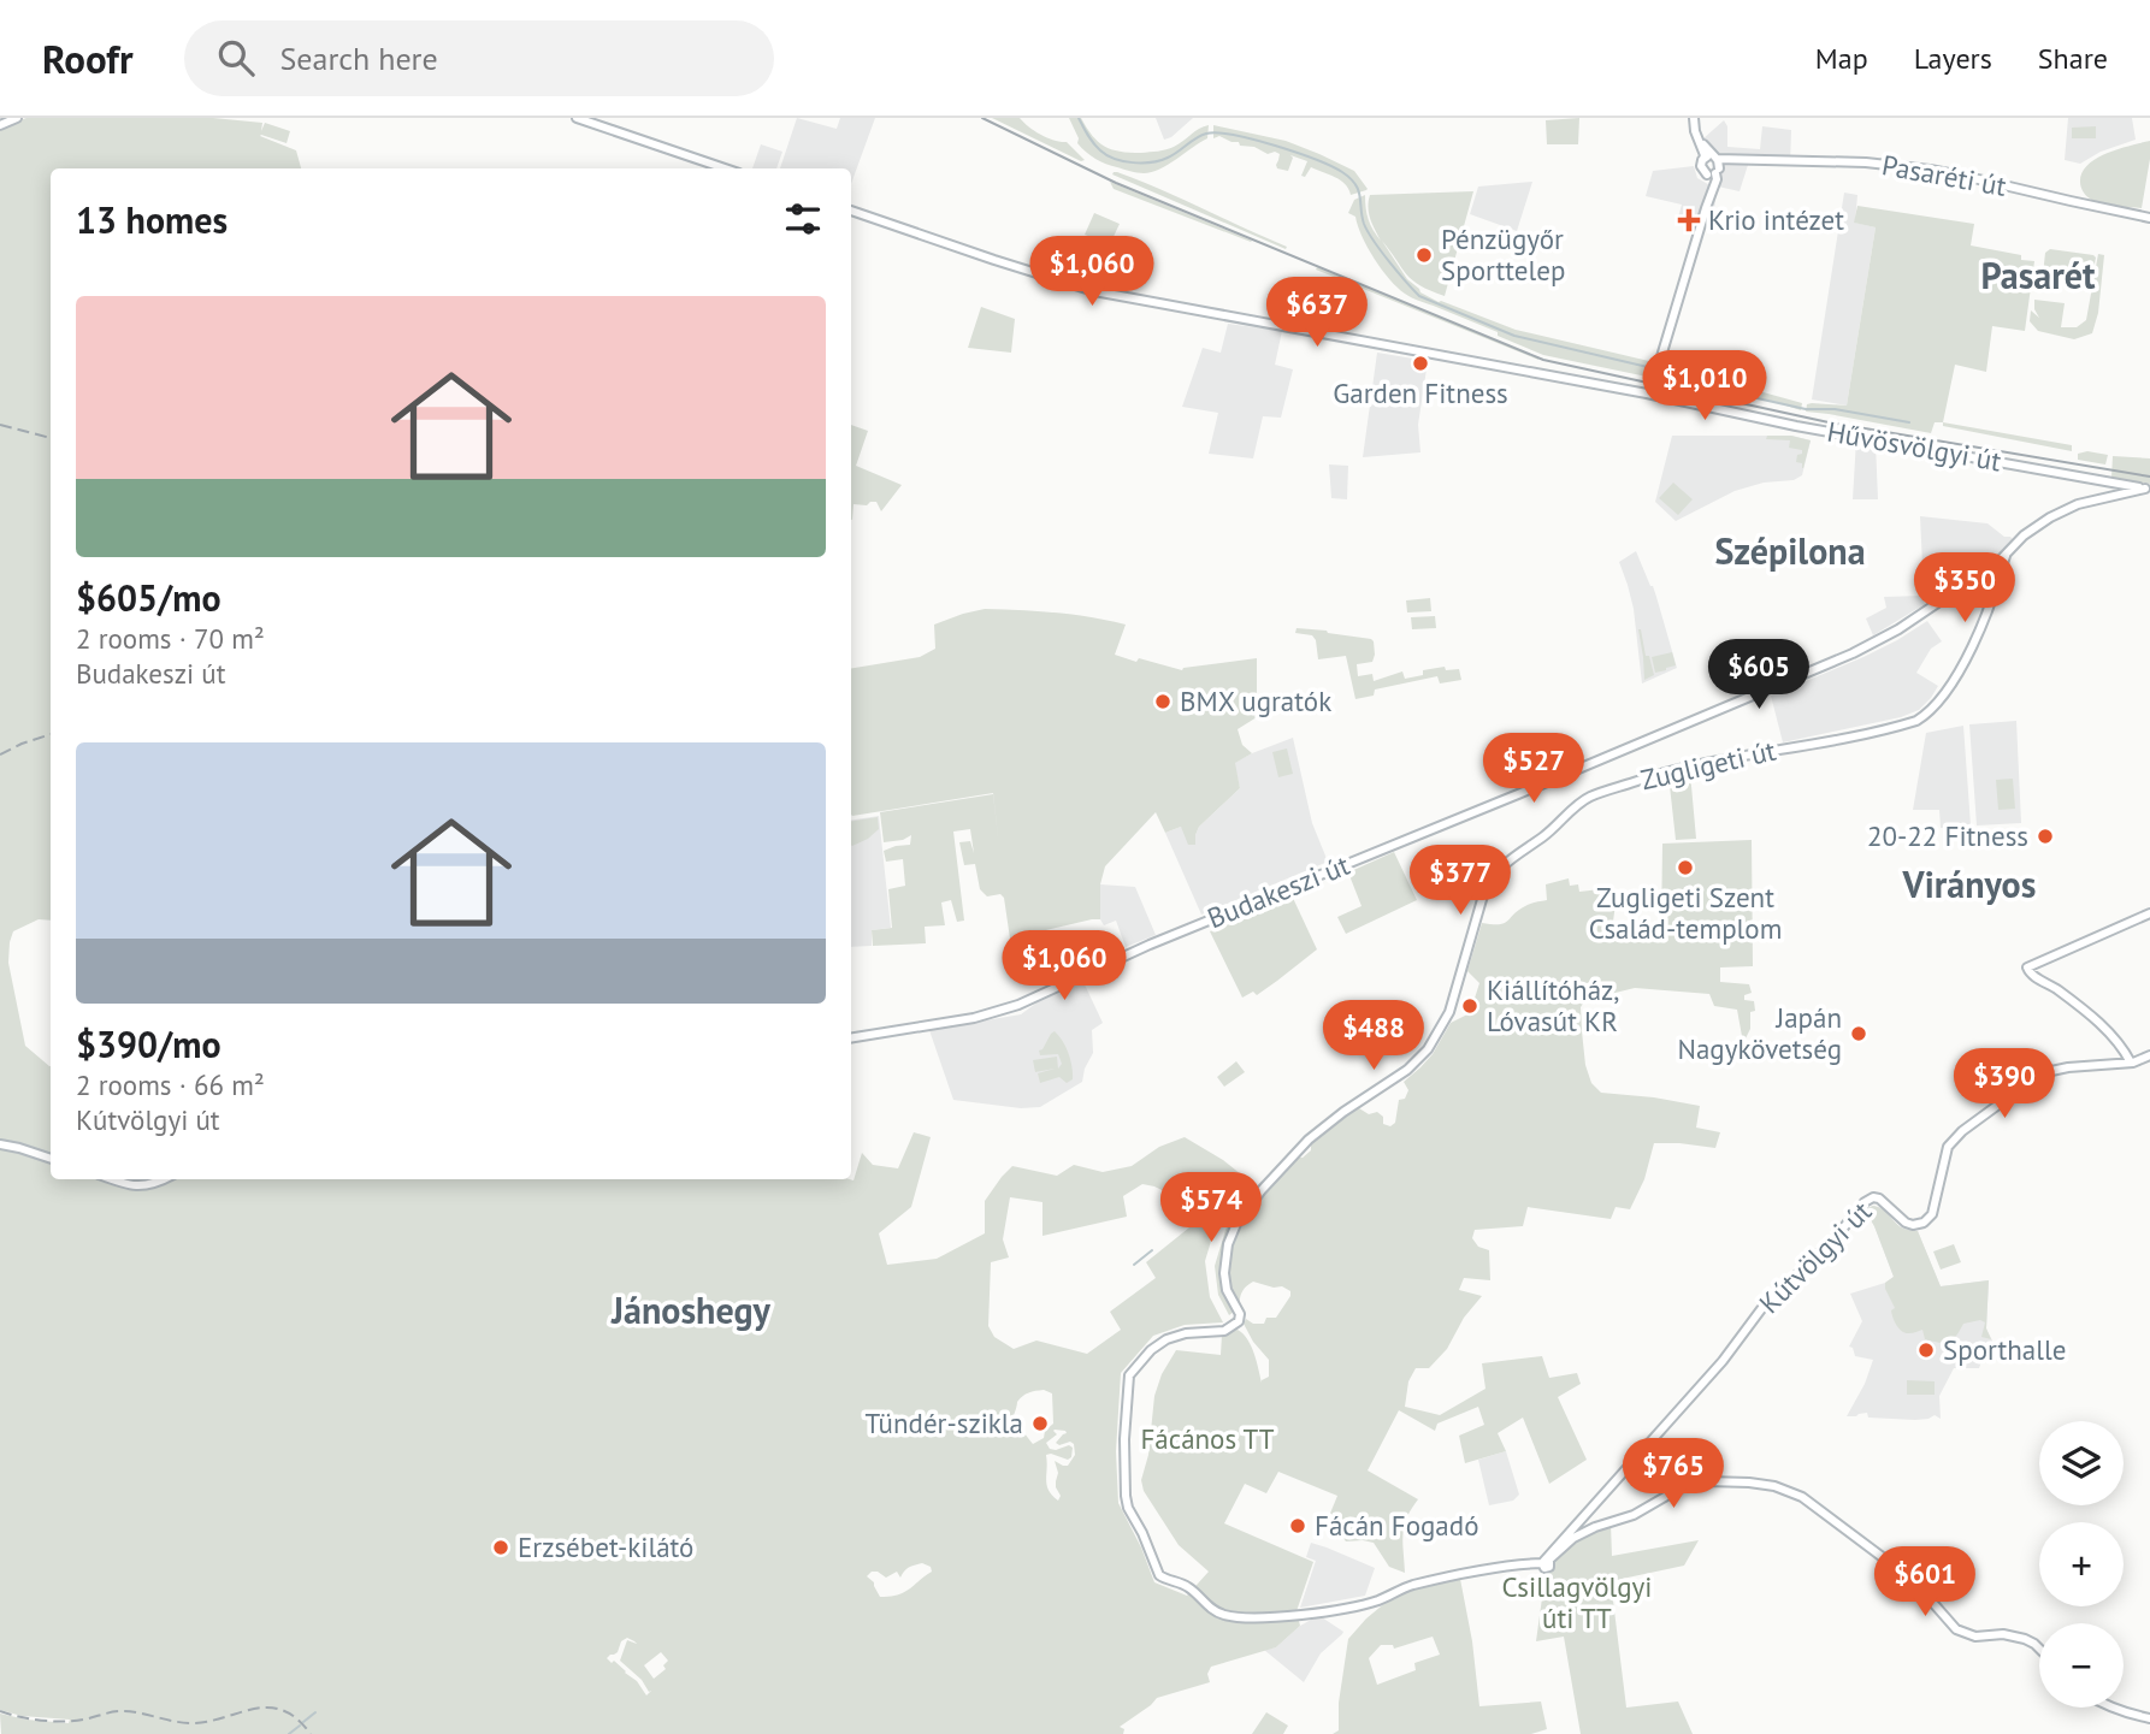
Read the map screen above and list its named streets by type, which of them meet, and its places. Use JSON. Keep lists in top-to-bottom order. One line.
{"streets":{"street":["Pasaréti út","Hűvösvölgyi út","Zugligeti út","Budakeszi út","Kútvölgyi út"]},"crossings":[["Hűvösvölgyi út","Budakeszi út"],["Zugligeti út","Budakeszi út"],["Zugligeti út","Kútvölgyi út"]],"districts":["Pasarét","Szépilona","Virányos","Jánoshegy"],"parks":["Fácános TT","Csillagvölgyi úti TT"],"places":{"health":["Krio intézet"],"other":["Pénzügyőr Sporttelep","Garden Fitness","BMX ugratók","20-22 Fitness","Zugligeti Szent Család-templom","Kiállítóház, Lóvasút KR","Japán Nagykövetség","Sporthalle","Tündér-szikla","Fácán Fogadó","Erzsébet-kilátó"]},"page":{"header":"Roofr","search":"Search here","nav":["Map","Layers","Share"],"heading":"13 homes","price":["$1,060","$637","$1,010","$350","$605","$527","$377","$1,060","$488","$390","$574","$765","$601"],"list":[{"name":"$605/mo","note":"2 rooms · 70 m² · Budakeszi út"},{"name":"$390/mo","note":"2 rooms · 66 m² · Kútvölgyi út"}],"map_buttons":["+","−"]}}
